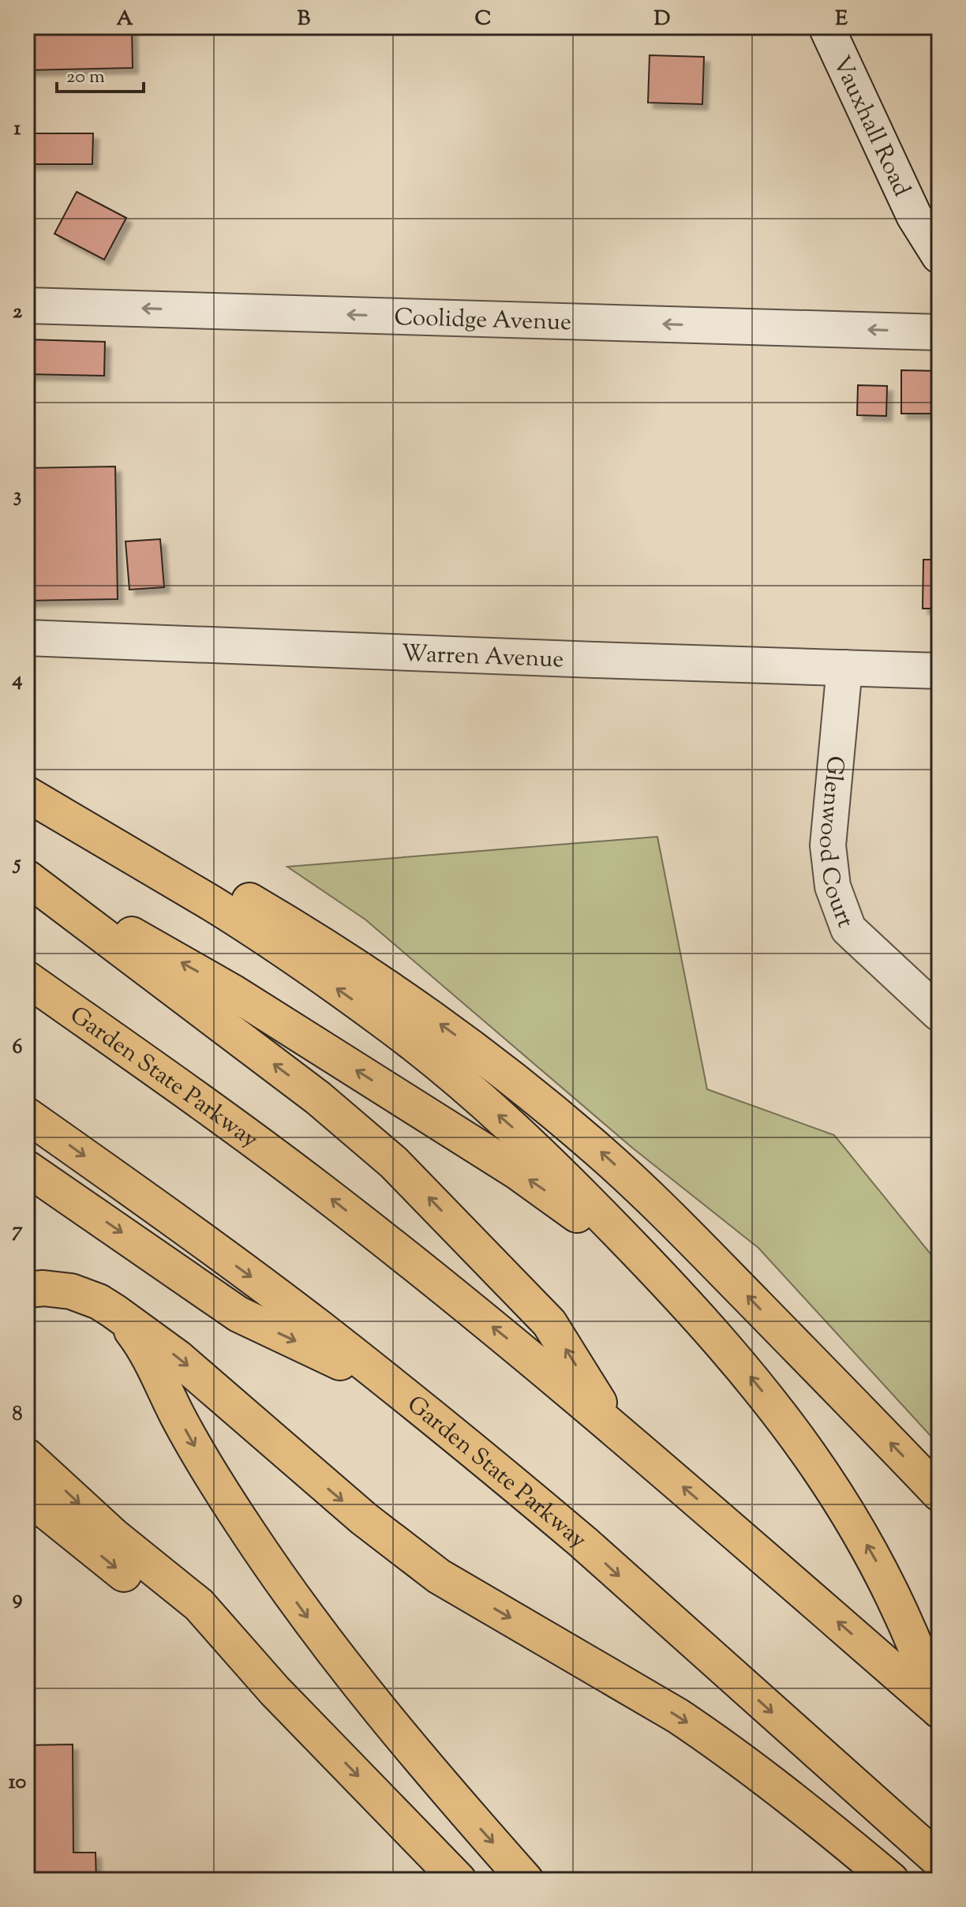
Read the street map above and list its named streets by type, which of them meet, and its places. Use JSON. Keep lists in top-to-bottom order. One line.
{"streets":{"highway":["Garden State Parkway"],"street":["Vauxhall Road","Coolidge Avenue","Warren Avenue","Glenwood Court"]},"crossings":[["Warren Avenue","Glenwood Court"]],"one_way":["Coolidge Avenue"],"scale_bar":"20 m","grid":{"columns":["A","B","C","D","E"],"rows":["1","2","3","4","5","6","7","8","9","10"]}}
